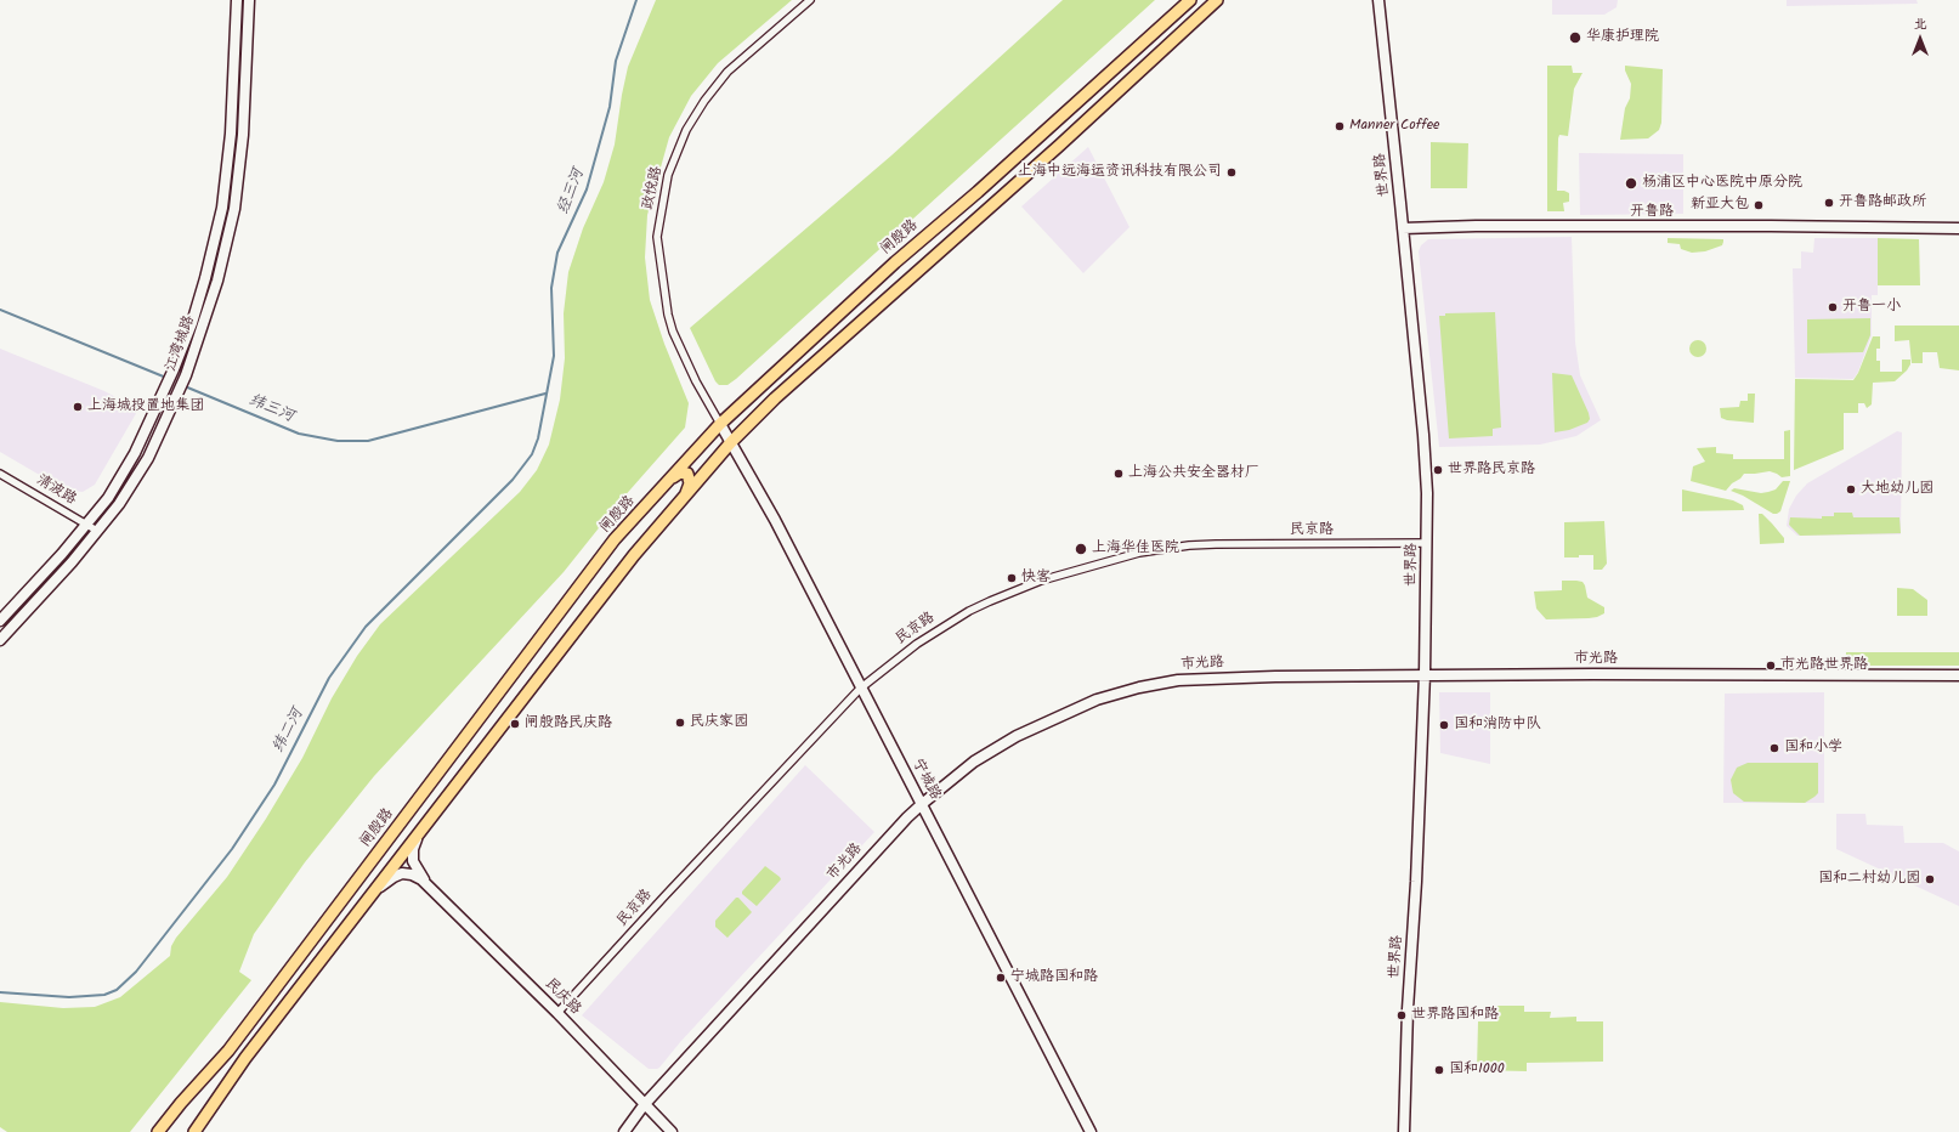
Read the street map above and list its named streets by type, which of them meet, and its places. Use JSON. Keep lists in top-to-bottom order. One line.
{"streets":{"main road":["闸殷路"],"street":["世界路","政悦路","开鲁路","江湾城路","清波路","民京路","市光路","宁城路","民庆路"]},"crossings":[["世界路","开鲁路"],["世界路","民京路"],["世界路","市光路"],["政悦路","闸殷路"],["政悦路","宁城路"],["闸殷路","宁城路"],["江湾城路","清波路"],["民京路","宁城路"],["民京路","民庆路"],["市光路","宁城路"],["市光路","民庆路"]],"water":["经三河","纬三河","纬二河"],"places":["华康护理院","Manner Coffee","上海中远海运资讯科技有限公司","杨浦区中心医院中原分院","开鲁路邮政所","新亚大包","开鲁一小","上海城投置地集团","世界路民京路","上海公共安全器材厂","大地幼儿园","上海华佳医院","快客","市光路世界路","民庆家园","闸殷路民庆路","国和消防中队","国和小学","国和二村幼儿园","宁城路国和路","世界路国和路","国和1000"],"north":"top"}
